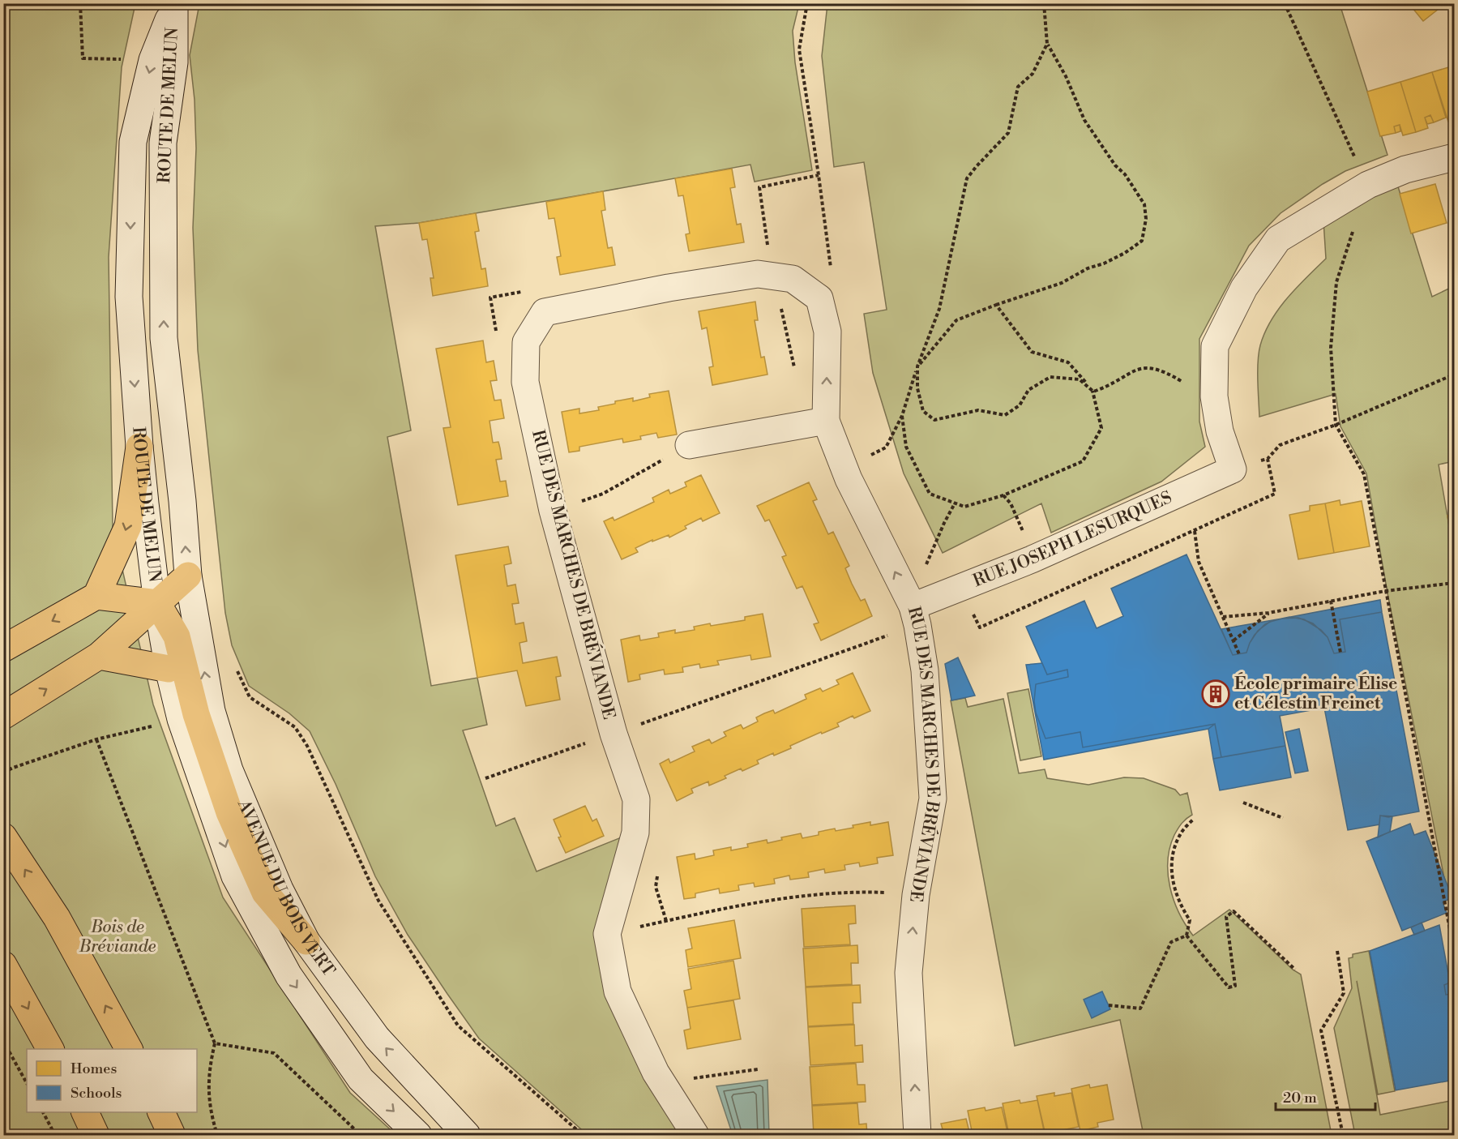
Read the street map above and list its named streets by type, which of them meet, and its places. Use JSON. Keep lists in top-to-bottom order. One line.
{"streets":{"street":["ROUTE DE MELUN","RUE JOSEPH LESURQUES","RUE DES MARCHES DE BRÉVIANDE","AVENUE DU BOIS VERT"]},"crossings":[["ROUTE DE MELUN","AVENUE DU BOIS VERT"],["RUE JOSEPH LESURQUES","RUE DES MARCHES DE BRÉVIANDE"]],"parks":["Bois de Bréviande"],"places":{"building":["École primaire Élise et Célestin Freinet"]},"legend":["Homes","Schools"],"scale_bar":"20 m"}
